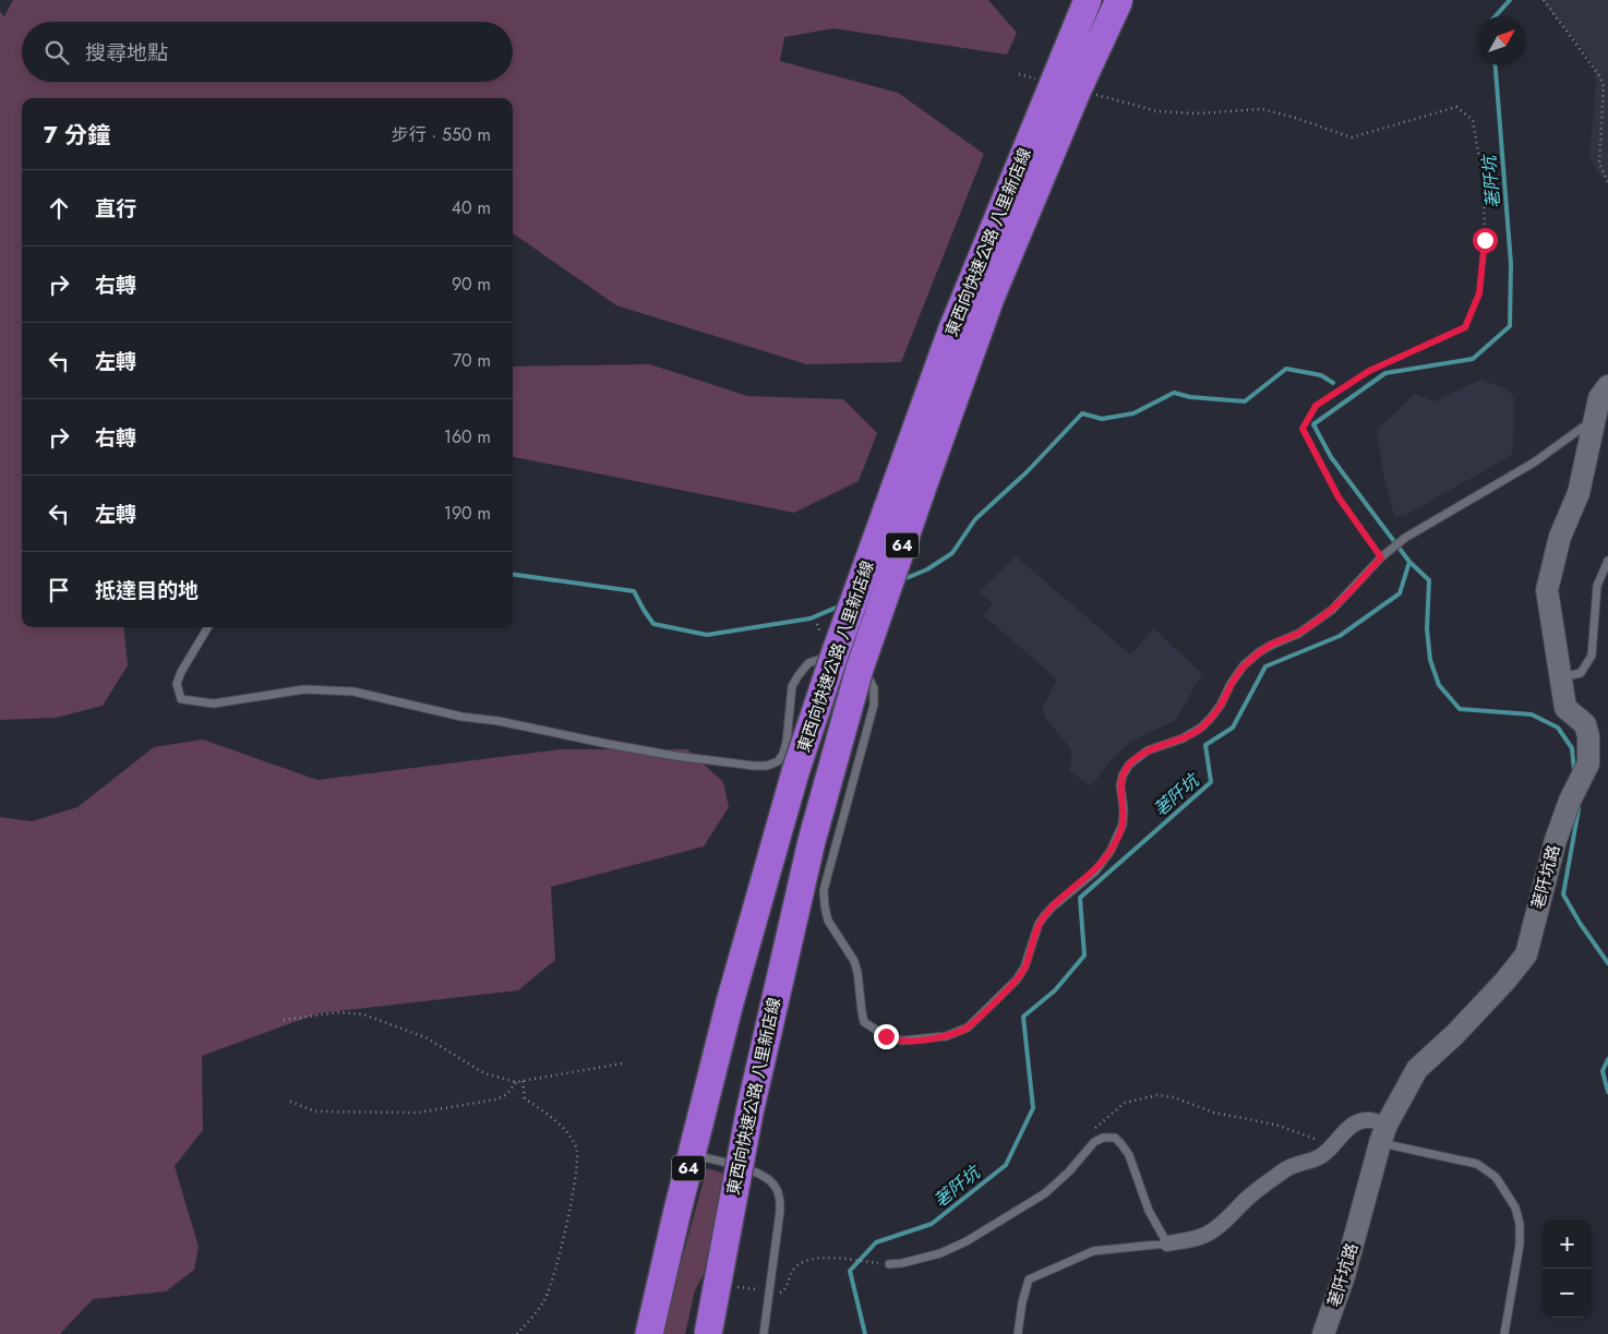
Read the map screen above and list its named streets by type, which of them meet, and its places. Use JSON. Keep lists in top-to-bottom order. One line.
{"streets":{"highway":["東西向快速公路 八里新店線","64"],"street":["荖阡坑路"]},"water":["荖阡坑"],"north":"top right","page":{"search":"搜尋地點","heading":["7 分鐘","步行 · 550 m"],"list":[["直行","40 m"],["右轉","90 m"],["左轉","70 m"],["右轉","160 m"],["左轉","190 m"],"抵達目的地"],"map_buttons":["+","−"]}}
